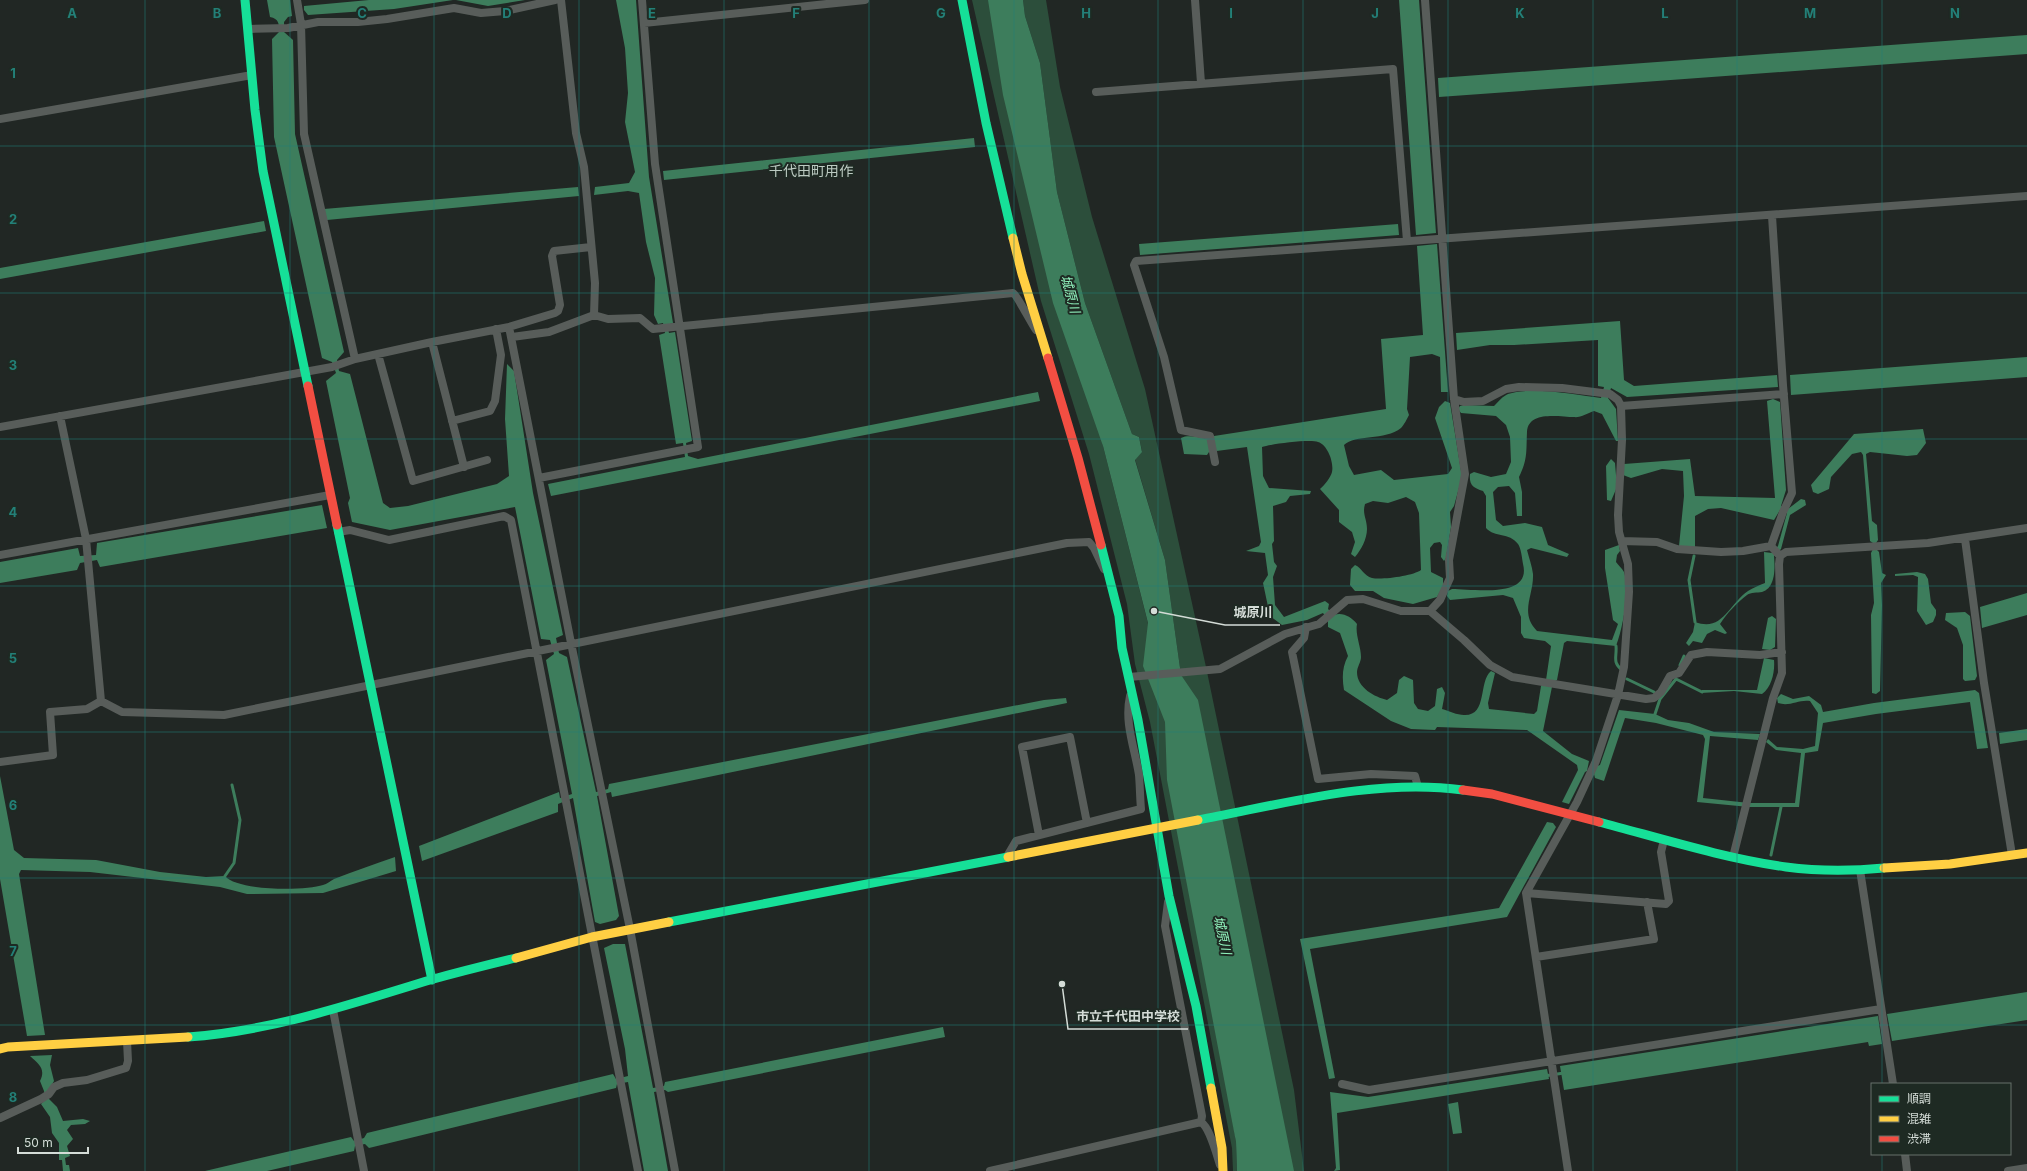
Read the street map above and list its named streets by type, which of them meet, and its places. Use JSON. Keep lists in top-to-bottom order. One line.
{"districts":["千代田町用作"],"water":["城原川"],"places":["城原川","市立千代田中学校"],"legend":["順調","混雑","渋滞"],"scale_bar":"50 m","grid":{"columns":["A","B","C","D","E","F","G","H","I","J","K","L","M","N"],"rows":["1","2","3","4","5","6","7","8"]}}
